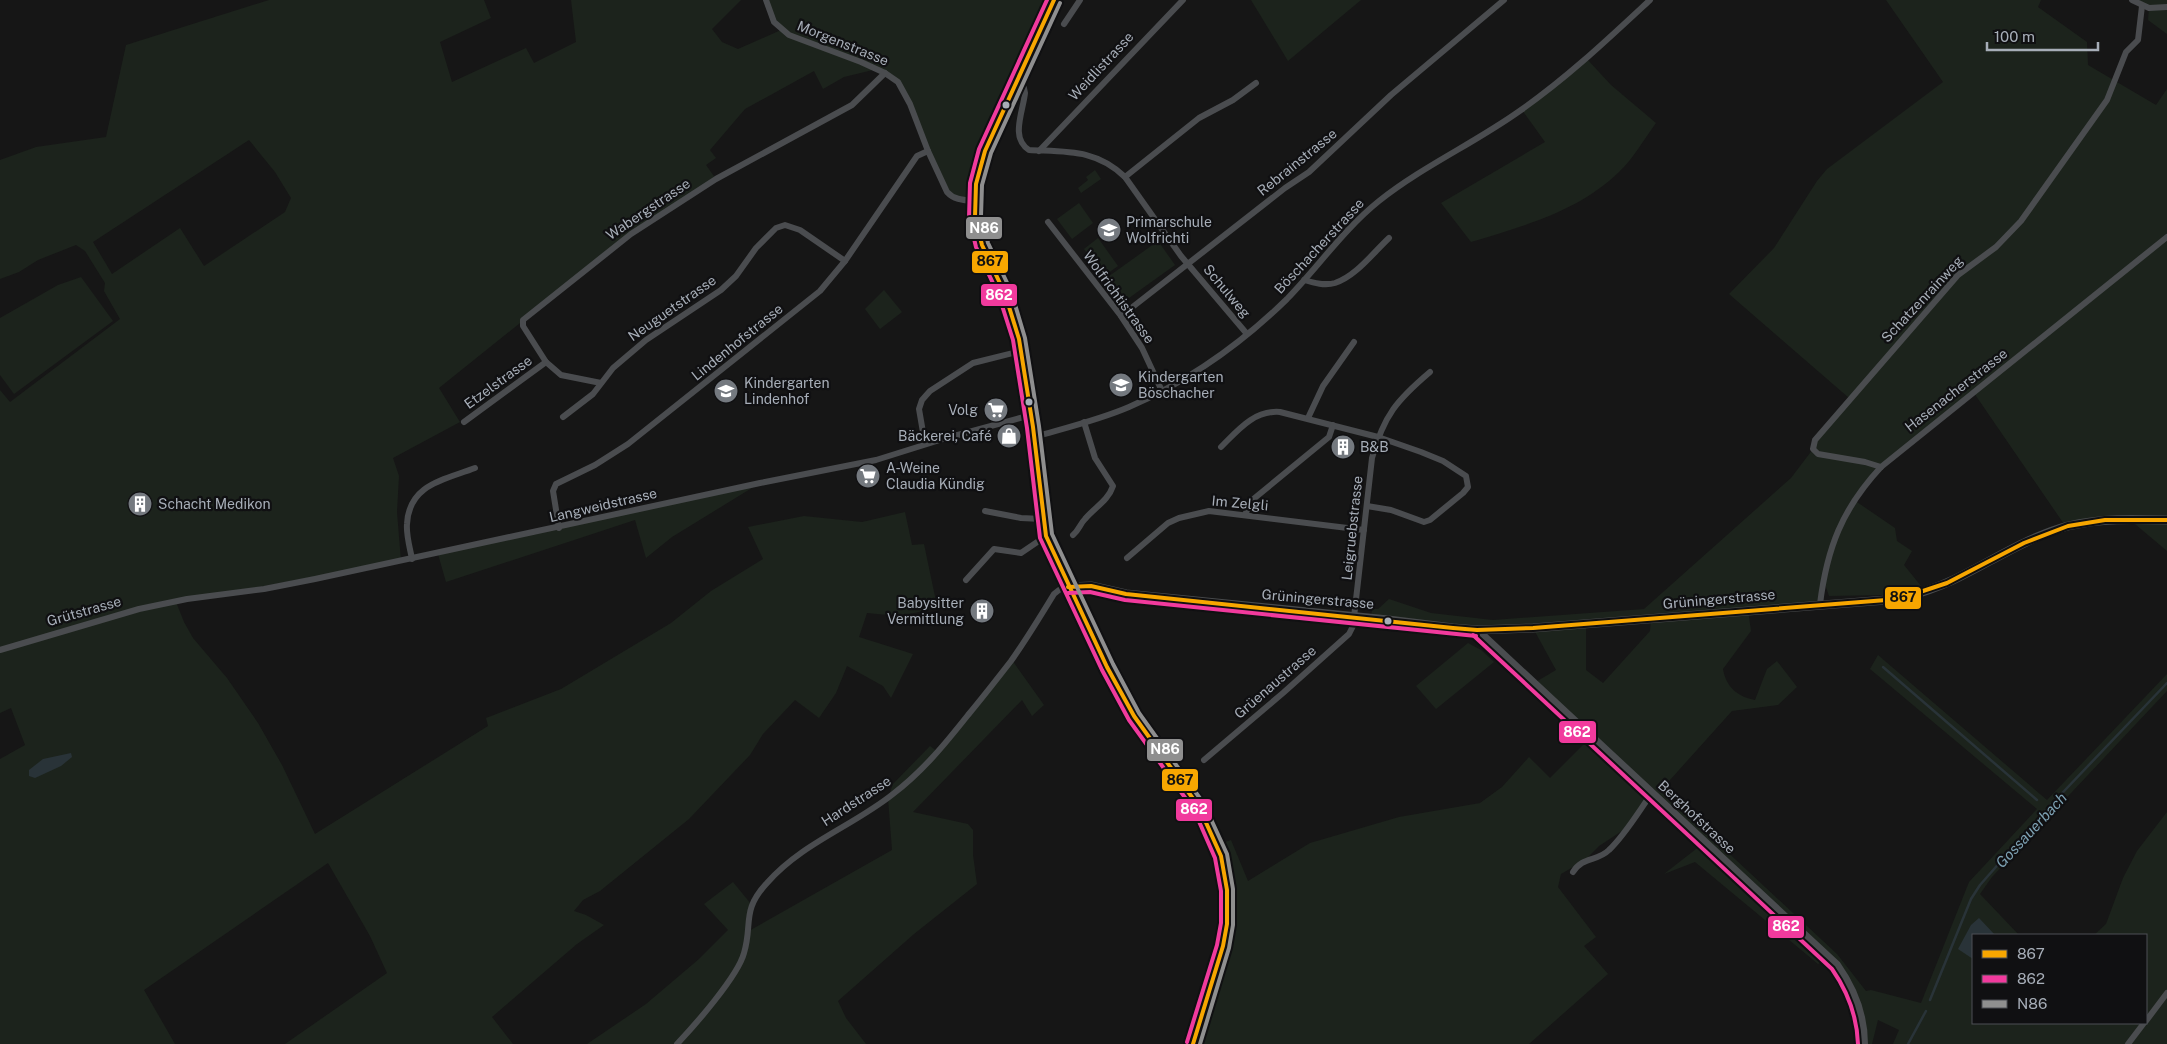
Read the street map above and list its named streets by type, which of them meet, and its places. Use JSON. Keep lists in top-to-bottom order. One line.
{"streets":{"main road":["Grüningerstrasse"],"street":["Morgenstrasse","Weidlistrasse","Rebrainstrasse","Wabergstrasse","Böschacherstrasse","Schulweg","Wolfrichtistrasse","Schatzenrainweg","Neuguetstrasse","Lindenhofstrasse","Etzelstrasse","Hasenacherstrasse","Im Zelgli","Langweidstrasse","Leigruebstrasse","Grütstrasse","Grüenaustrasse","Hardstrasse","Berghofstrasse"]},"crossings":[["Morgenstrasse","Wabergstrasse"],["Morgenstrasse","Lindenhofstrasse"],["Weidlistrasse","Schulweg"],["Rebrainstrasse","Schulweg"],["Rebrainstrasse","Wolfrichtistrasse"],["Wabergstrasse","Neuguetstrasse"],["Wabergstrasse","Etzelstrasse"],["Böschacherstrasse","Schulweg"],["Böschacherstrasse","Wolfrichtistrasse"],["Schatzenrainweg","Hasenacherstrasse"],["Neuguetstrasse","Lindenhofstrasse"],["Lindenhofstrasse","Langweidstrasse"],["Hasenacherstrasse","Grüningerstrasse"],["Im Zelgli","Leigruebstrasse"],["Langweidstrasse","Grütstrasse"],["Leigruebstrasse","Grüningerstrasse"],["Leigruebstrasse","Grüenaustrasse"],["Grüningerstrasse","Grüenaustrasse"],["Grüningerstrasse","Hardstrasse"],["Grüningerstrasse","Berghofstrasse"]],"water":["Gossauerbach"],"places":{"school or university":["Primarschule Wolfrichti","Kindergarten Böschacher","Kindergarten Lindenhof"],"supermarket":["Volg","A-Weine Claudia Kündig"],"shop":["Bäckerei, Café"],"building":["B&B","Schacht Medikon","Babysitter Vermittlung"]},"lines":["transit line 867","transit line 862","transit line N86"],"legend":["867","862","N86"],"scale_bar":"100 m"}
